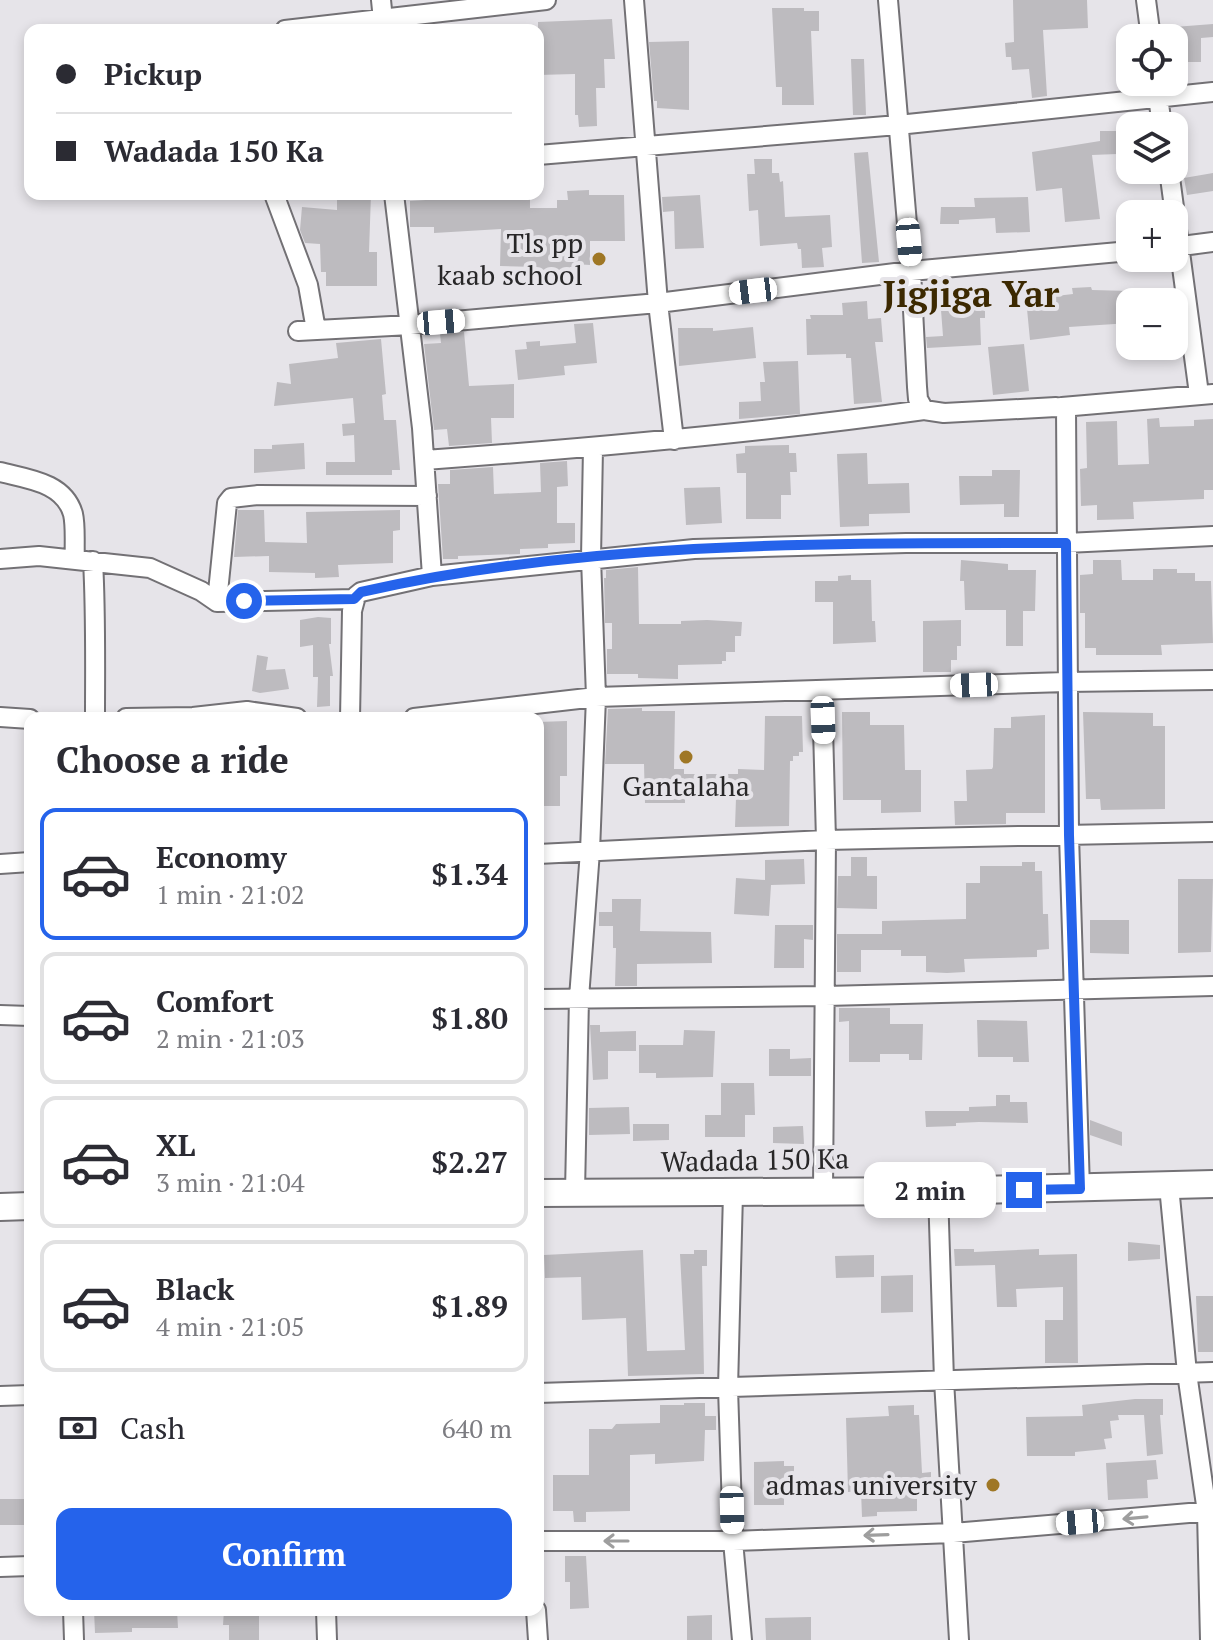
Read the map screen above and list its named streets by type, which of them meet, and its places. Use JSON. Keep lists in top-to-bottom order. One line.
{"streets":{"street":["Wadada 150 Ka"]},"districts":["Jigjiga Yar"],"places":["Tls pp kaab school","Gantalaha","admas university"],"page":{"map_buttons":["+","−"],"banner":["Pickup","Wadada 150 Ka"],"heading":"Choose a ride","list":[{"name":"Economy","note":"1 min · 21:02","value":"$1.34"},{"name":"Comfort","note":"2 min · 21:03","value":"$1.80"},{"name":"XL","note":"3 min · 21:04","value":"$2.27"},{"name":"Black","note":"4 min · 21:05","value":"$1.89"}],"bubble":"2 min","pay":["Cash","640 m"],"buttons":"Confirm"}}
